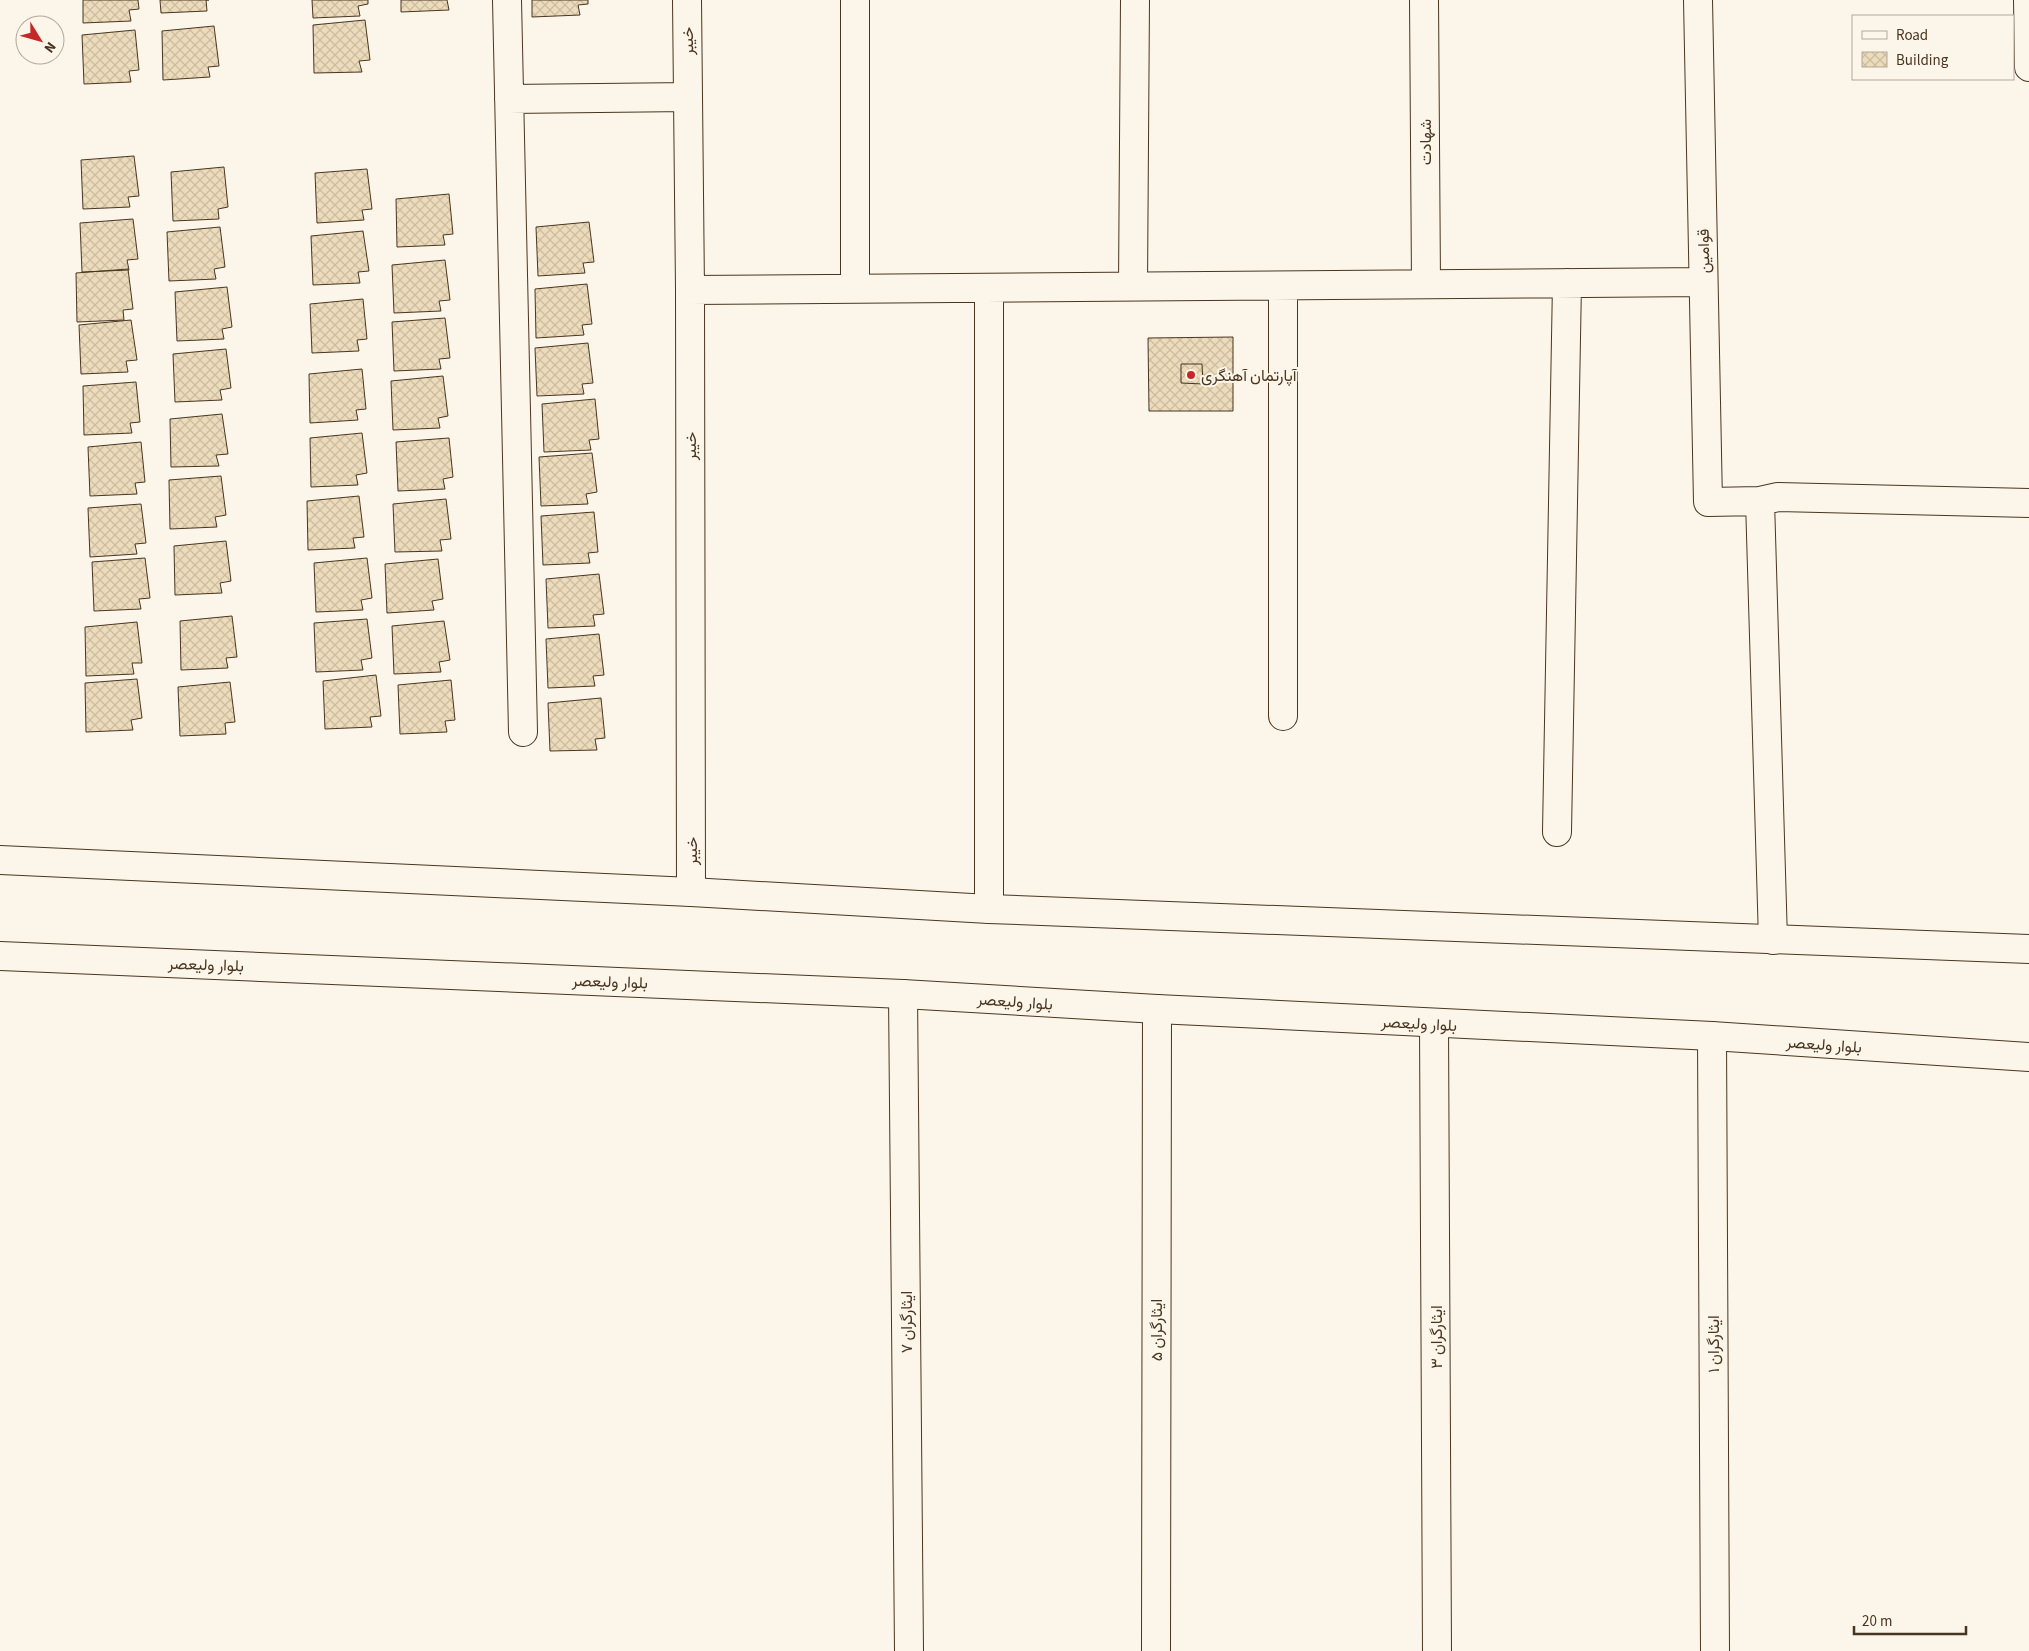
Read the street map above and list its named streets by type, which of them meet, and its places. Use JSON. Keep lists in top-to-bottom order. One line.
{"streets":{"street":["خیبر","شهادت","قوامین","بلوار ولیعصر","ایثارگران ۷","ایثارگران ۵","ایثارگران ۳","ایثارگران ۱"]},"crossings":[["بلوار ولیعصر","ایثارگران ۷"],["بلوار ولیعصر","ایثارگران ۵"],["بلوار ولیعصر","ایثارگران ۳"],["بلوار ولیعصر","ایثارگران ۱"]],"places":["آپارتمان آهنگری"],"legend":["Road","Building"],"scale_bar":"20 m","north":"bottom right"}
